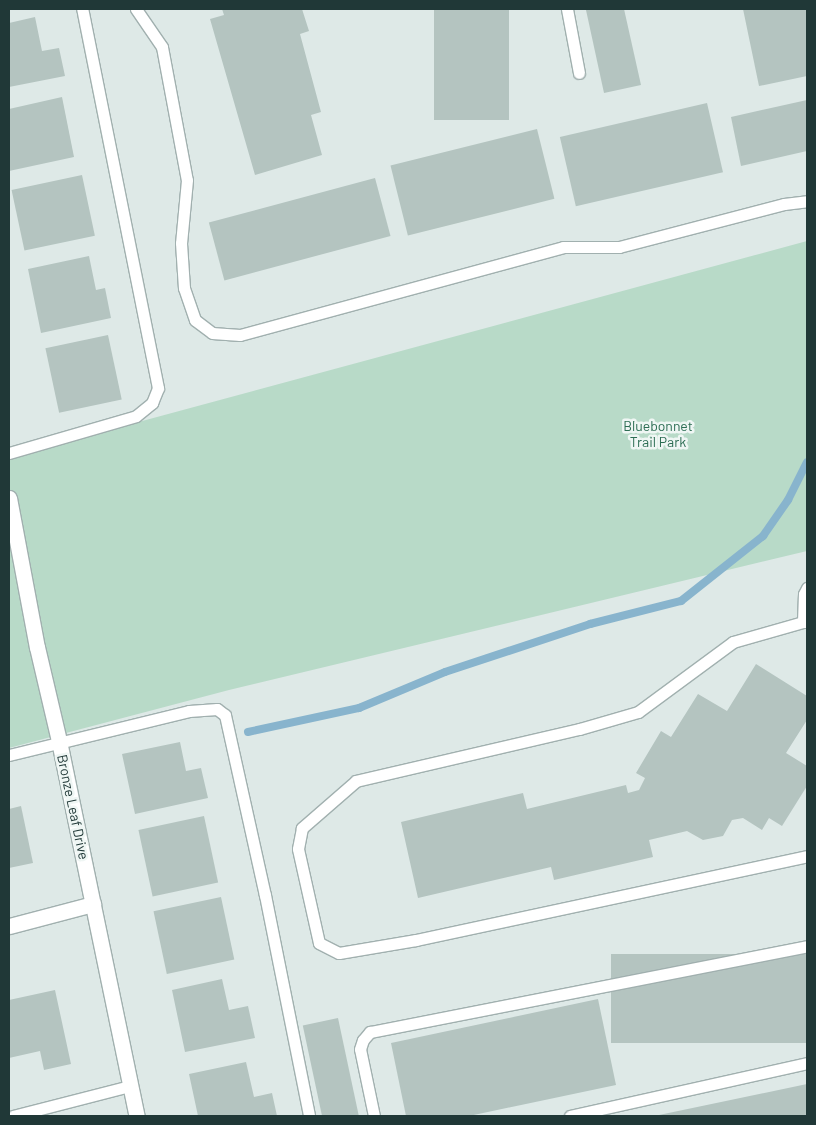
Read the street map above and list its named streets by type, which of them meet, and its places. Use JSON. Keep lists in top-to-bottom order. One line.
{"streets":{"street":["Bronze Leaf Drive"]},"parks":["Bluebonnet Trail Park"]}
